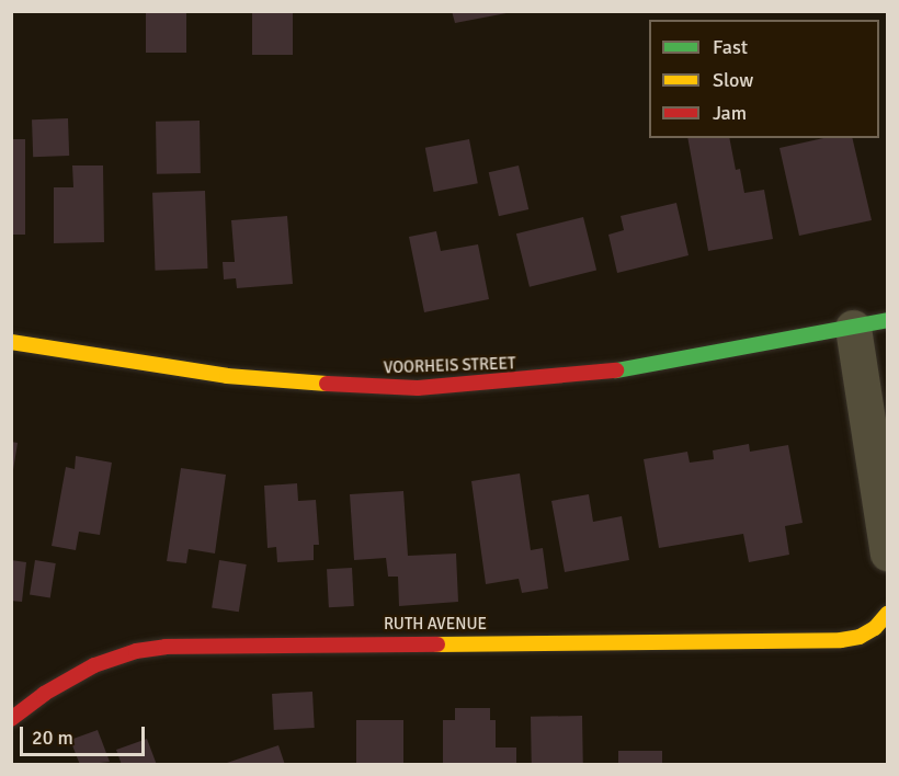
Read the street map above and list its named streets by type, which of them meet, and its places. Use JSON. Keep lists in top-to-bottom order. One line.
{"streets":{"street":["VOORHEIS STREET","RUTH AVENUE"]},"legend":["Fast","Slow","Jam"],"scale_bar":"20 m"}
